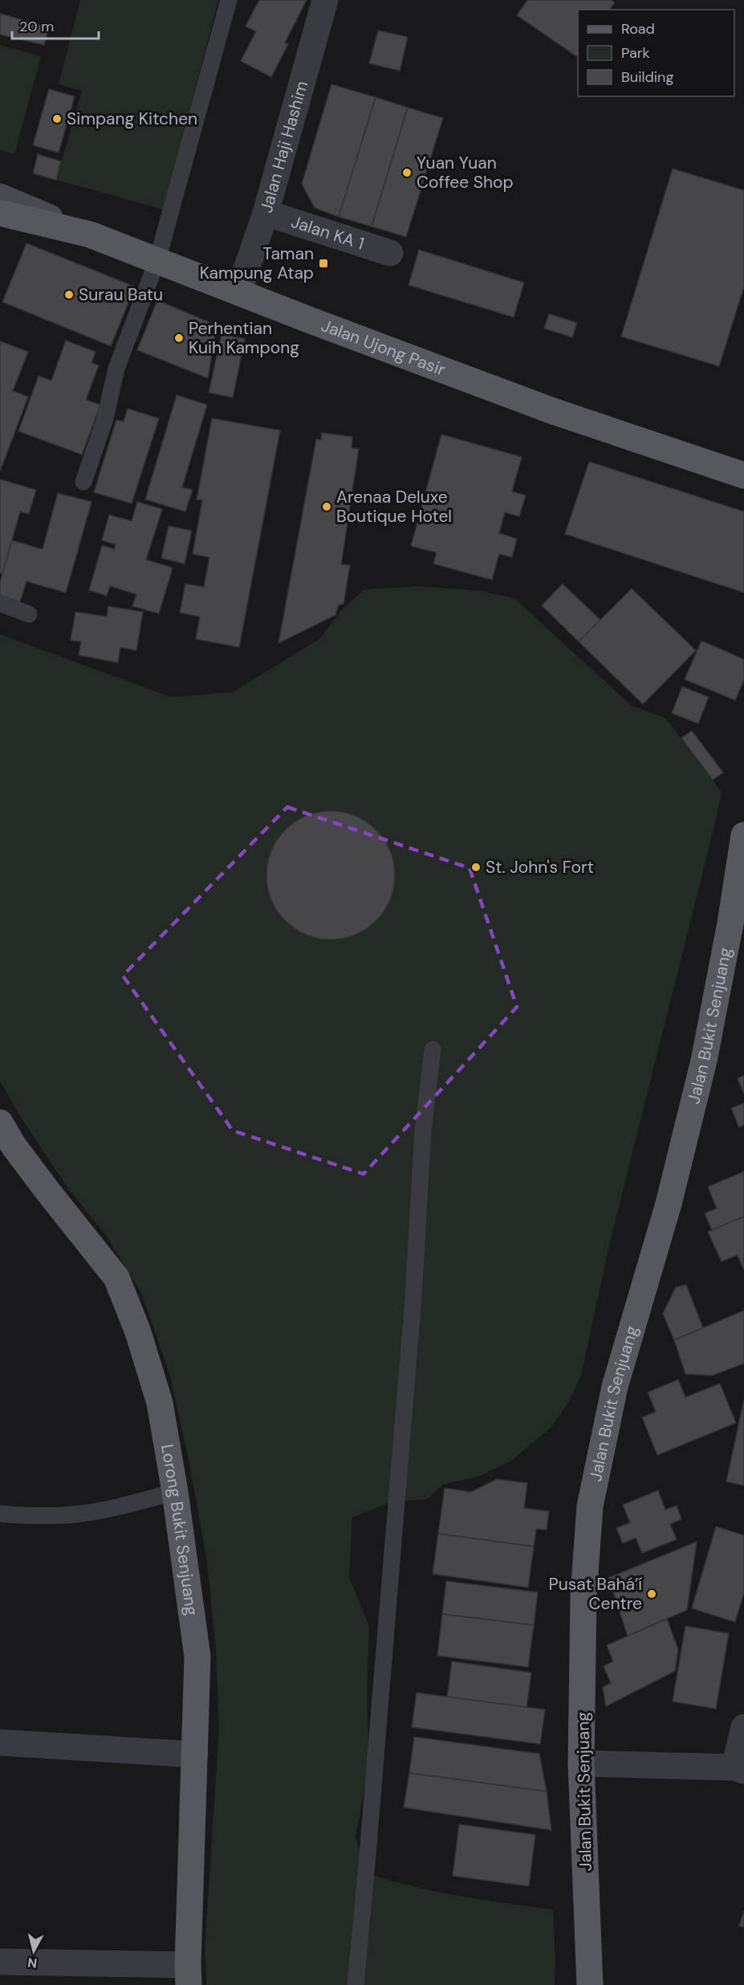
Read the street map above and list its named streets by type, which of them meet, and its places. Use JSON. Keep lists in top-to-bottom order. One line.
{"streets":{"main road":["Jalan Ujong Pasir","Jalan Bukit Senjuang","Lorong Bukit Senjuang"],"street":["Jalan Haji Hashim","Jalan KA 1"]},"crossings":[["Jalan Haji Hashim","Jalan KA 1"],["Jalan Haji Hashim","Jalan Ujong Pasir"]],"places":{"other":["Simpang Kitchen","Yuan Yuan Coffee Shop","Surau Batu","Perhentian Kuih Kampong","Arenaa Deluxe Boutique Hotel","St. John's Fort","Pusat Bahá’í Centre"],"transit":["Taman Kampung Atap"]},"legend":["Road","Park","Building"],"scale_bar":"20 m","north":"bottom"}
